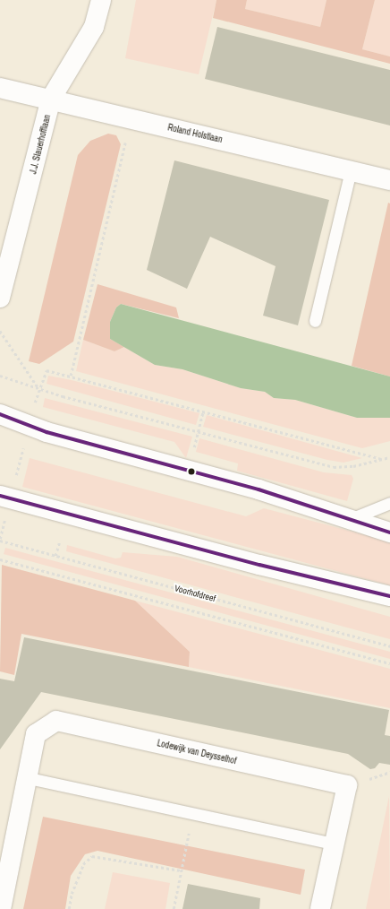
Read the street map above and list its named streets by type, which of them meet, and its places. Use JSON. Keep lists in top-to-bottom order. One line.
{"streets":{"street":["Roland Holstlaan","J.J. Slauerhofflaan","Lodewijk van Deysselhof"],"path":["Voorhofdreef"]},"crossings":[["Roland Holstlaan","J.J. Slauerhofflaan"]]}
